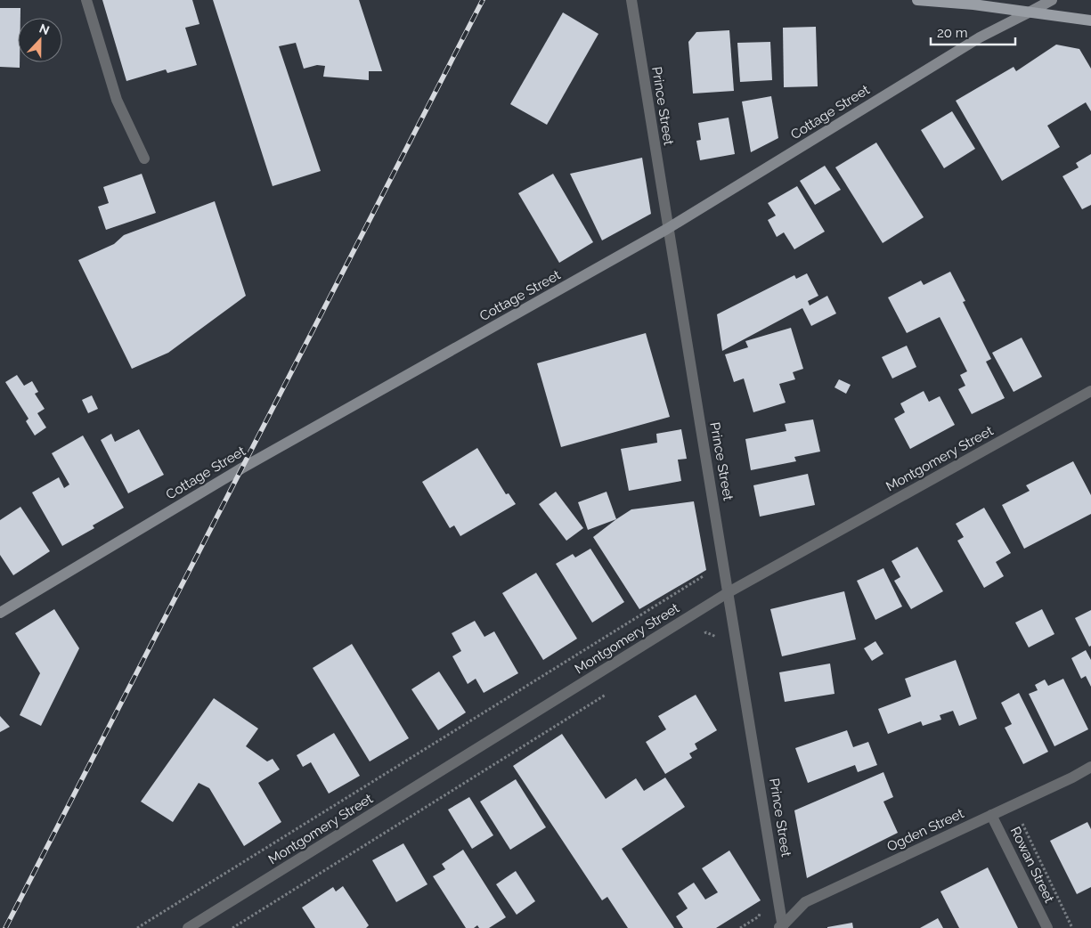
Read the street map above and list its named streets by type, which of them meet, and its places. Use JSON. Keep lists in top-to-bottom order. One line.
{"streets":{"street":["Prince Street","Cottage Street","Montgomery Street","Ogden Street","Rowan Street"]},"crossings":[["Prince Street","Cottage Street"],["Prince Street","Montgomery Street"],["Prince Street","Ogden Street"],["Ogden Street","Rowan Street"]],"scale_bar":"20 m","north":"top"}
